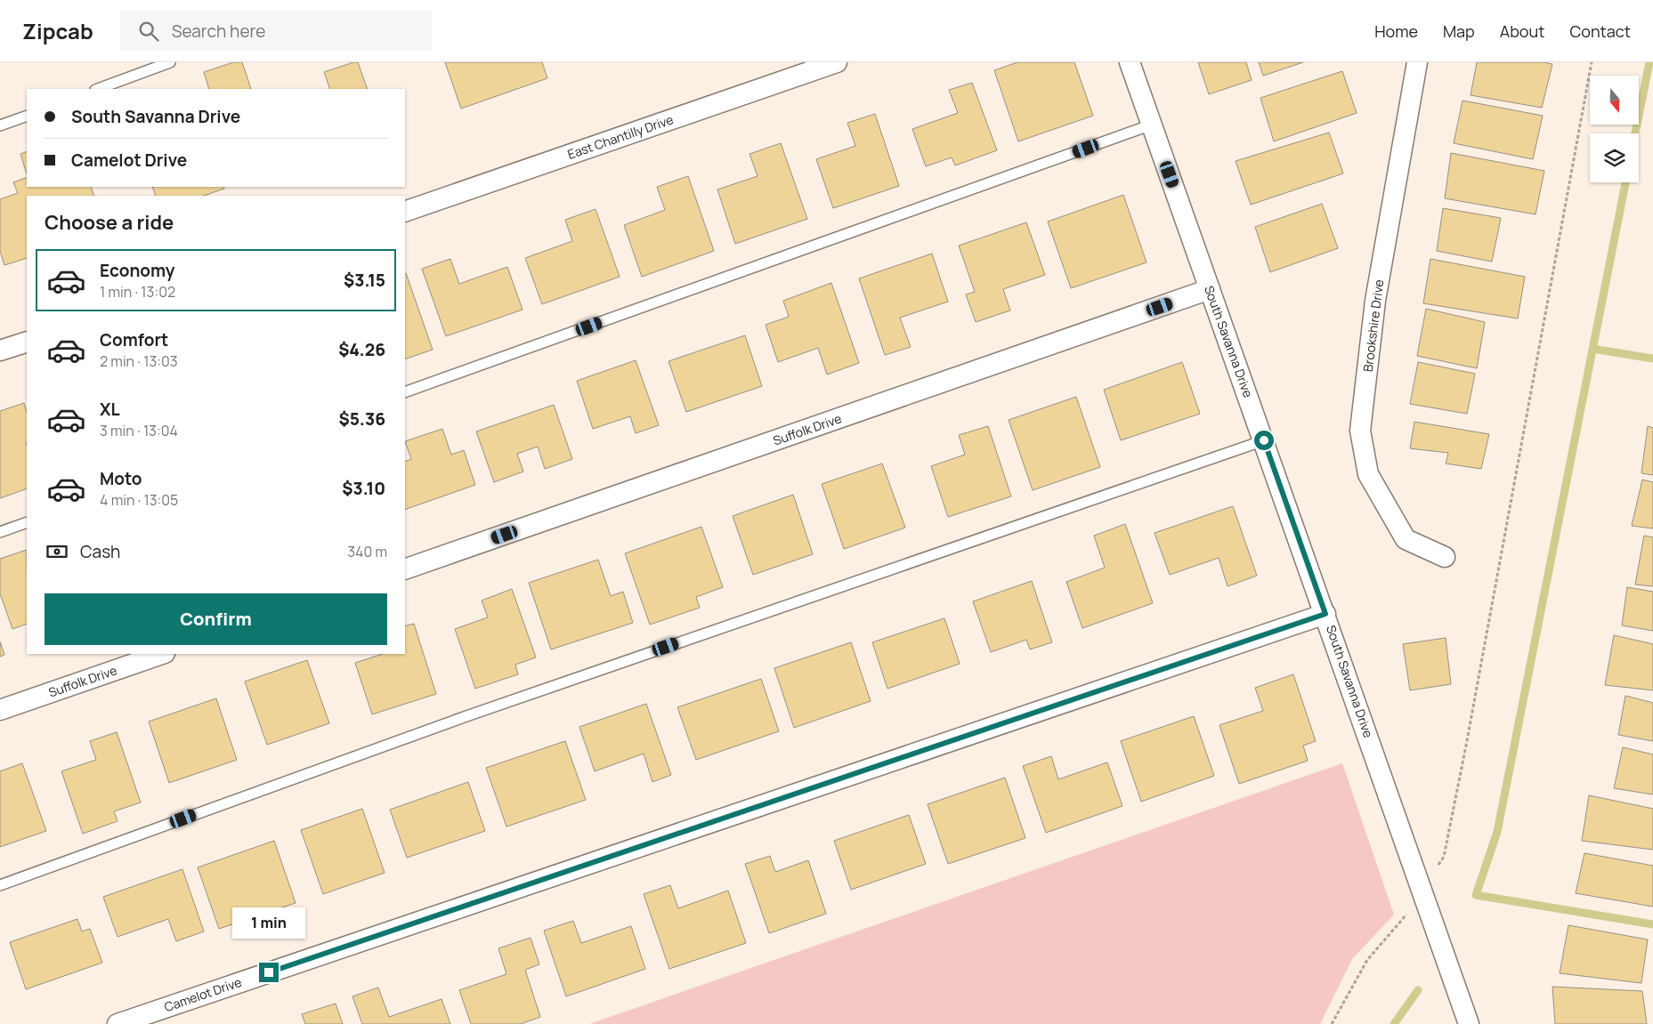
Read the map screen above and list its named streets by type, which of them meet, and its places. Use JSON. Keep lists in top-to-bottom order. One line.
{"streets":{"street":["East Chantilly Drive","Brookshire Drive","South Savanna Drive","Suffolk Drive","Camelot Drive"]},"crossings":[["South Savanna Drive","Suffolk Drive"],["South Savanna Drive","Camelot Drive"]],"north":"bottom","page":{"header":"Zipcab","search":"Search here","nav":["Home","Map","About","Contact"],"banner":["South Savanna Drive","Camelot Drive"],"heading":"Choose a ride","list":[{"name":"Economy","note":"1 min · 13:02","value":"$3.15"},{"name":"Comfort","note":"2 min · 13:03","value":"$4.26"},{"name":"XL","note":"3 min · 13:04","value":"$5.36"},{"name":"Moto","note":"4 min · 13:05","value":"$3.10"}],"pay":["Cash","340 m"],"buttons":"Confirm","bubble":"1 min"}}
